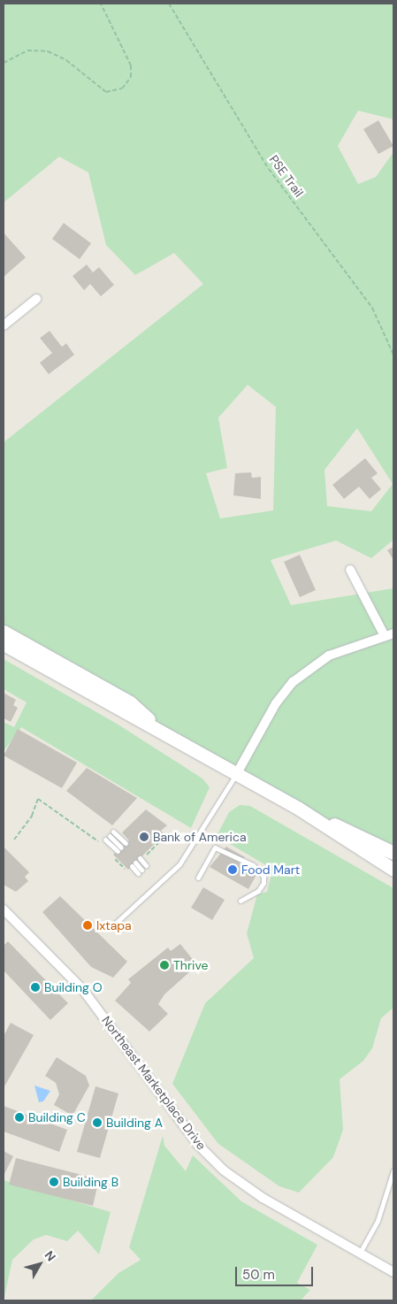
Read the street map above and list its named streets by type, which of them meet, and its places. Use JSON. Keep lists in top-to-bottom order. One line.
{"streets":{"street":["Northeast Marketplace Drive"],"path":["PSE Trail"]},"places":["Bank of America","Food Mart","Ixtapa","Thrive","Building O","Building C","Building A","Building B"],"scale_bar":"50 m","north":"top right"}
